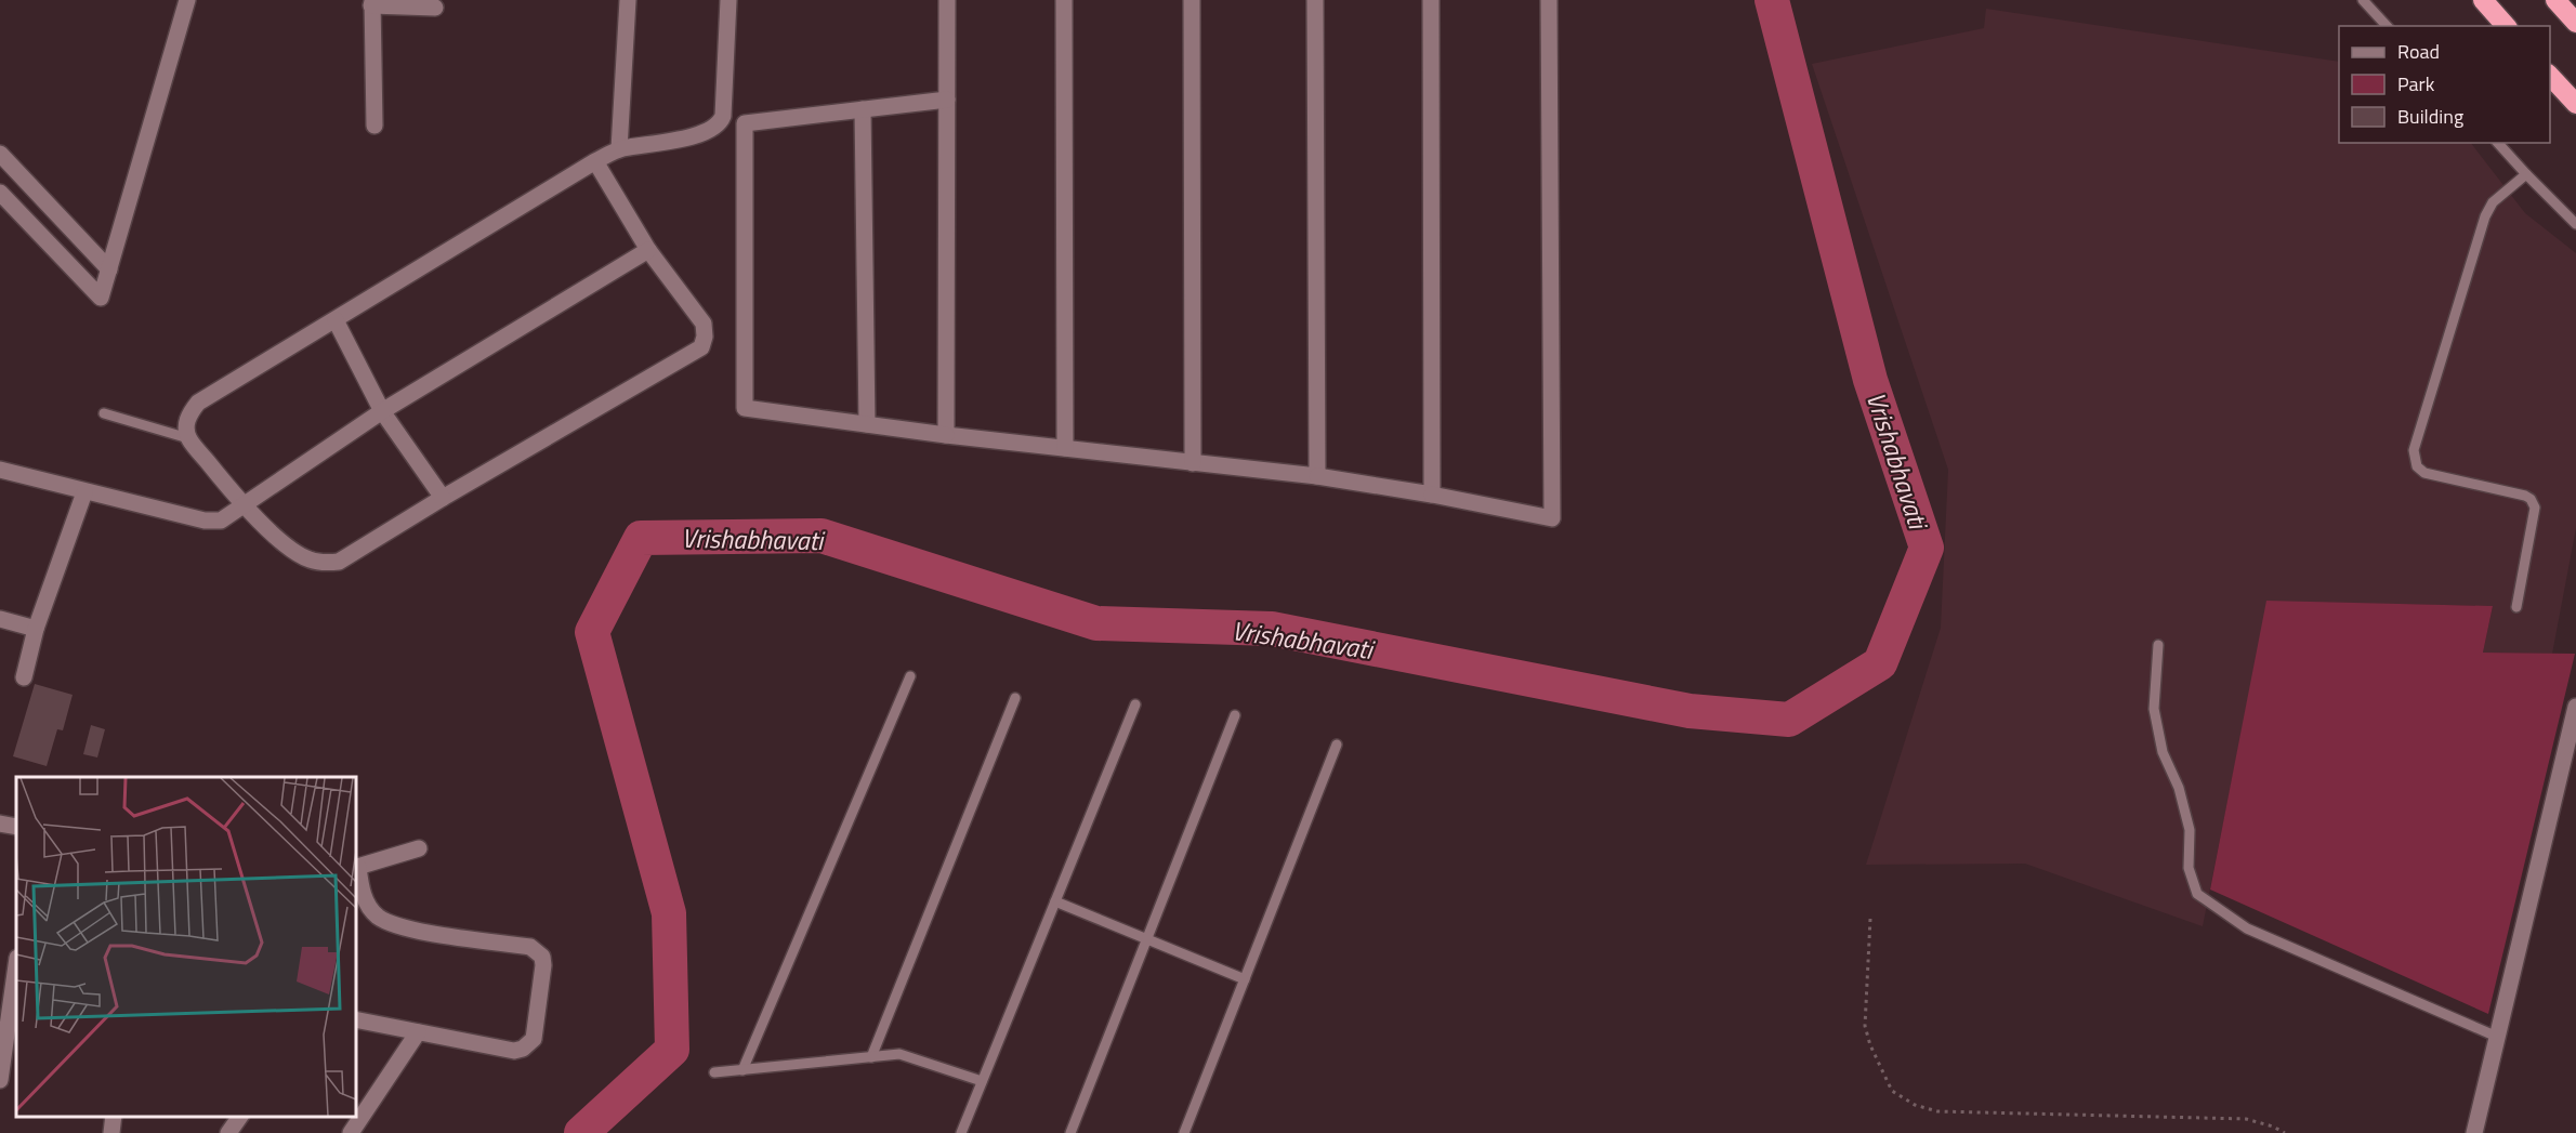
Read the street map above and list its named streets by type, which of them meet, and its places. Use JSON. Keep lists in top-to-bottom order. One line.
{"water":["Vrishabhavati"],"legend":["Road","Park","Building"]}
